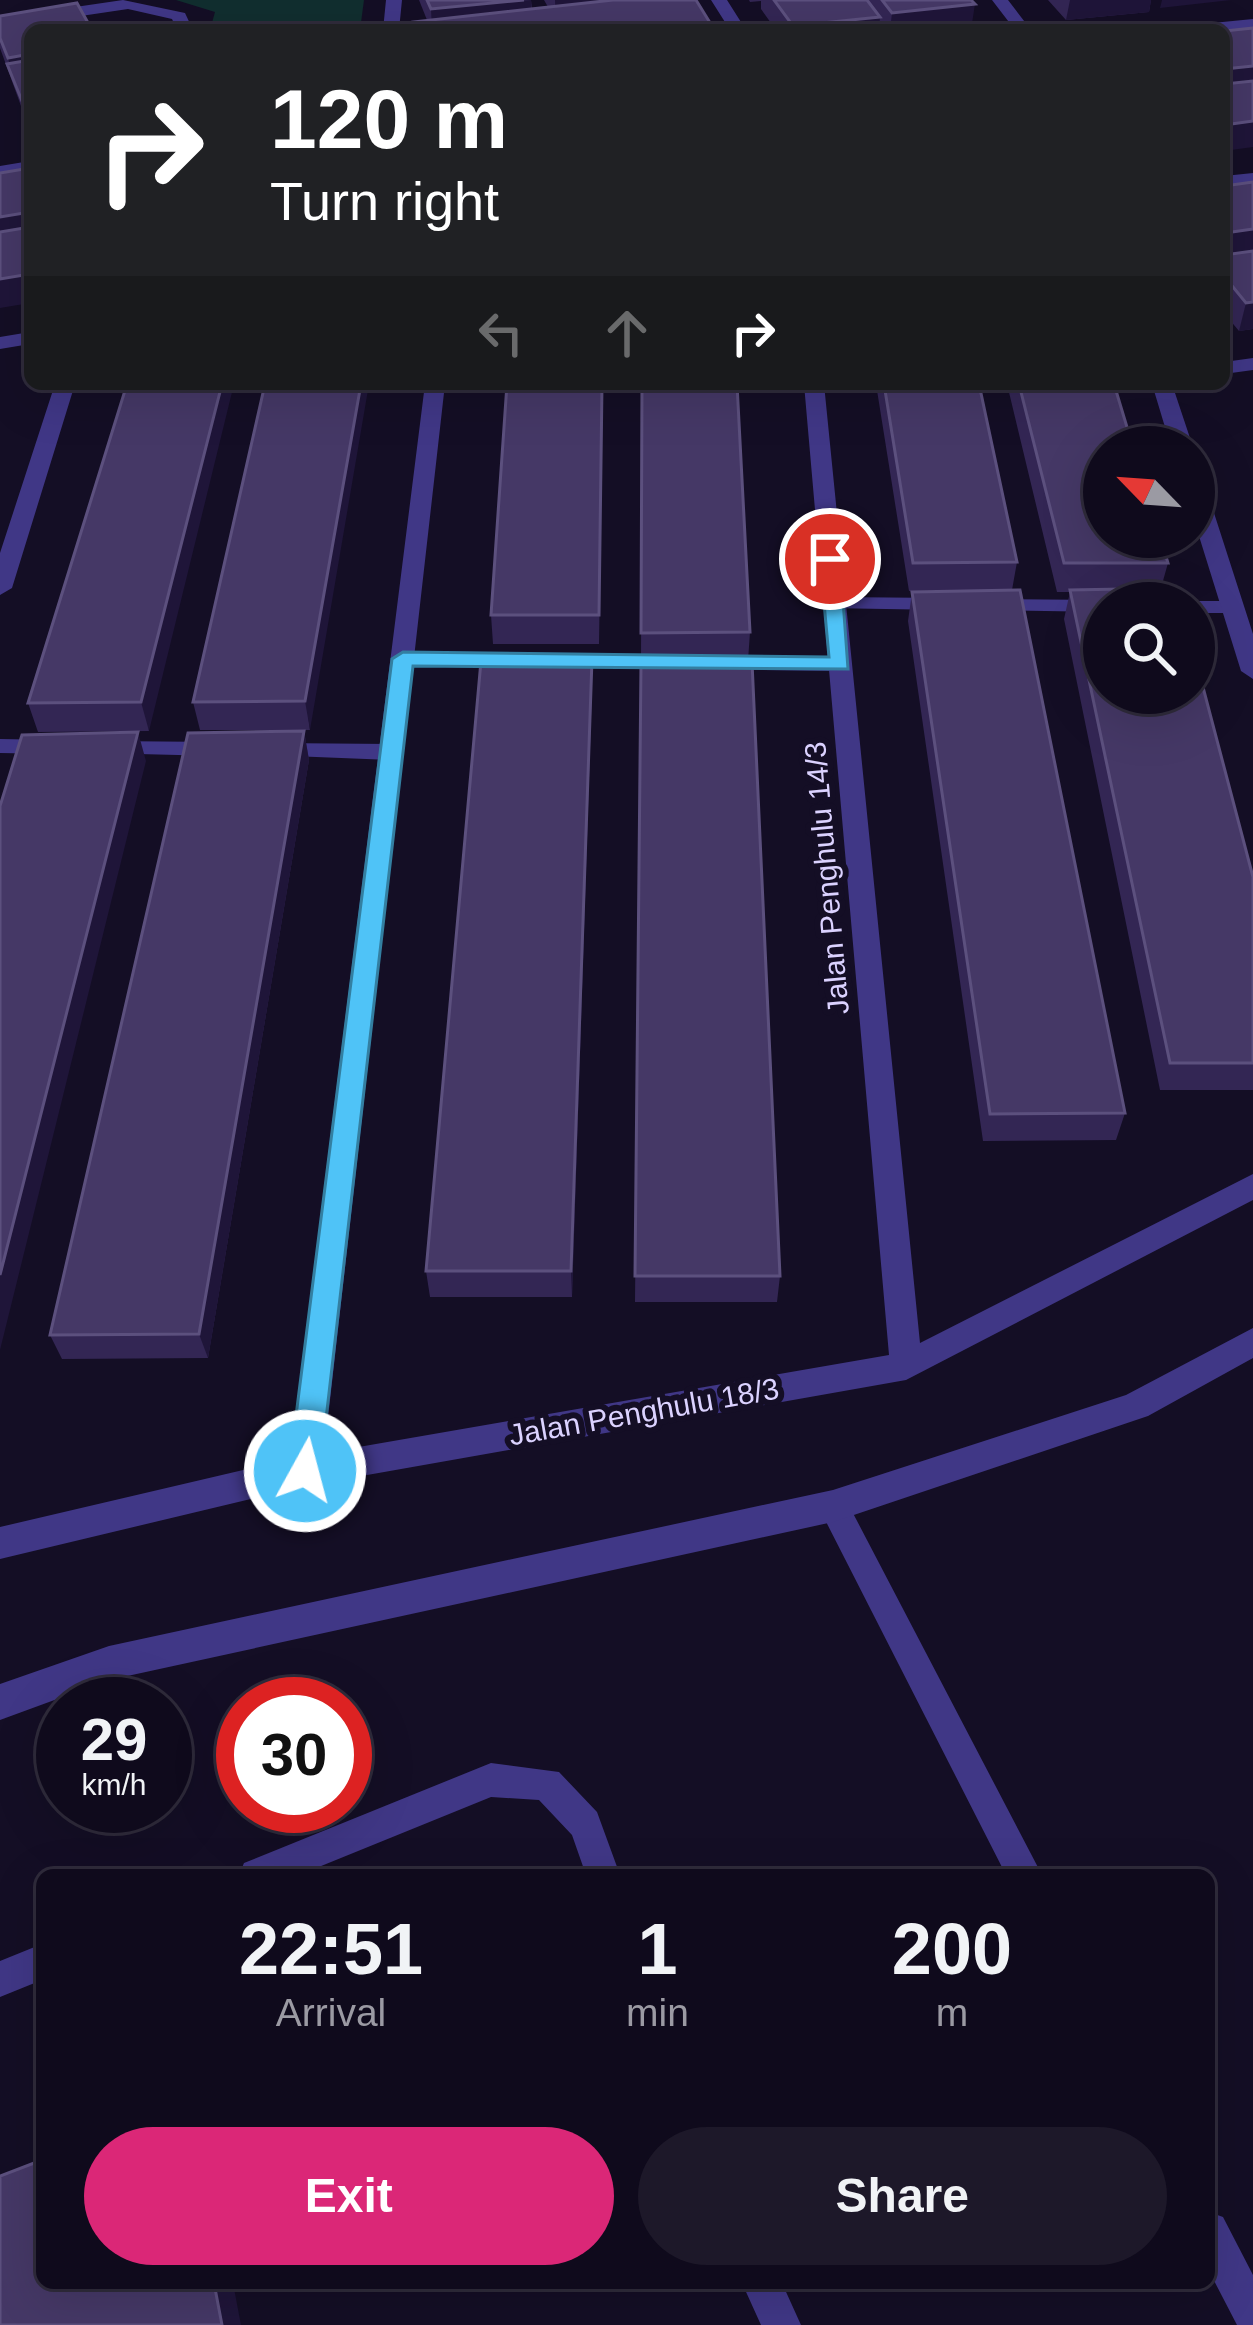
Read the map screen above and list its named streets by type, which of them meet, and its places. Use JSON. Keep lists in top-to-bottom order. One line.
{"streets":{"street":["Jalan Penghulu 14/3","Jalan Penghulu 18/3"]},"crossings":[["Jalan Penghulu 14/3","Jalan Penghulu 18/3"]],"north":"top left","page":{"turn":["120 m","Turn right"],"speed":"29 km/h","limit":"30","eta":["22:51","Arrival","1","min","200","m"],"buttons":["Exit","Share"]}}
